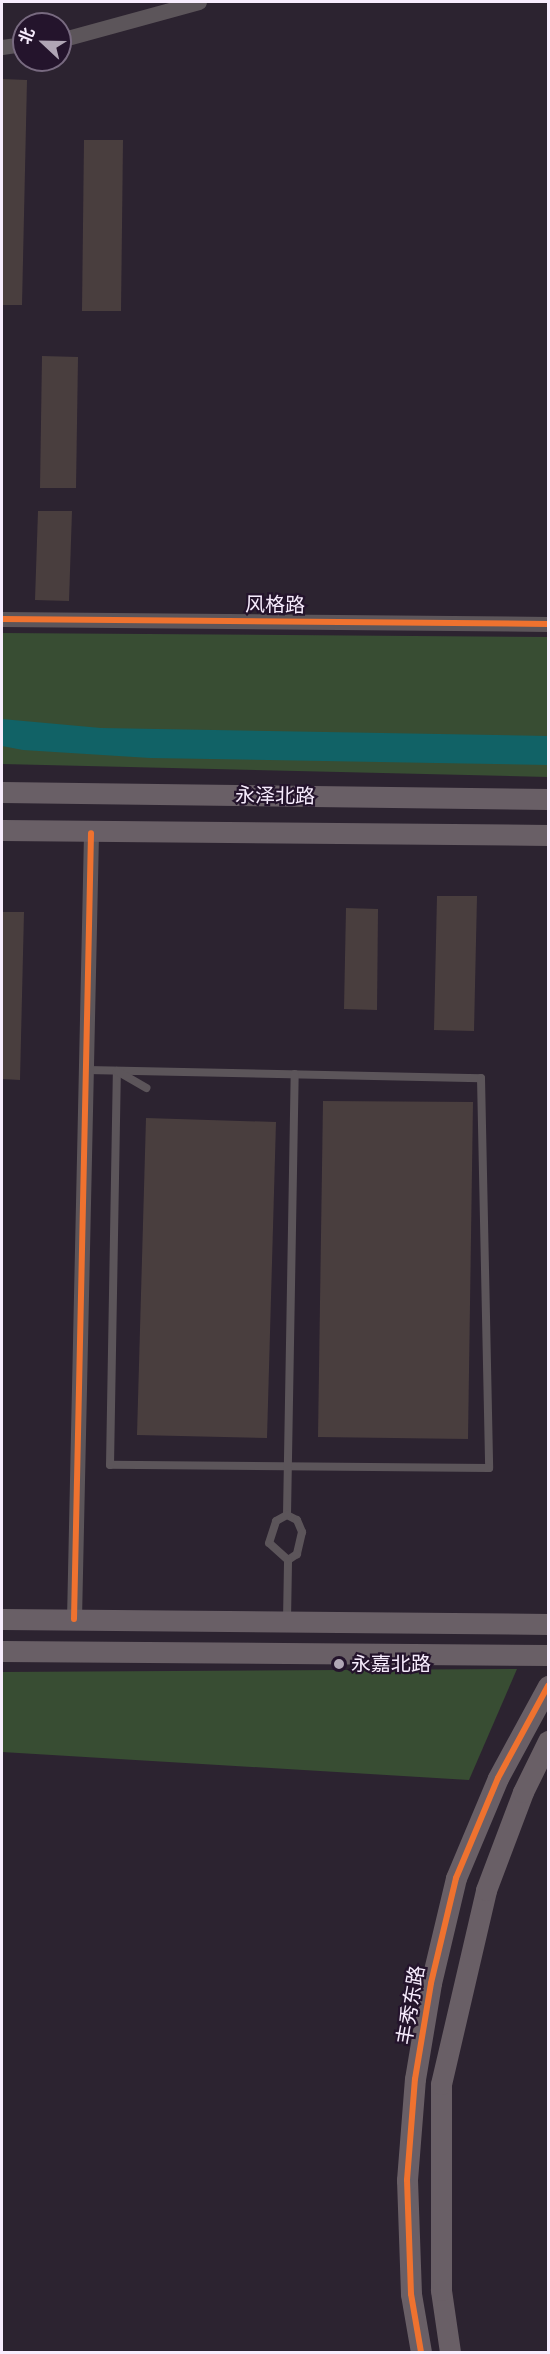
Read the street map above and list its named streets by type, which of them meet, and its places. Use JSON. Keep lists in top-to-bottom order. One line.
{"streets":{"street":["风格路","永泽北路","丰秀东路"]},"places":["永嘉北路"],"north":"left"}
